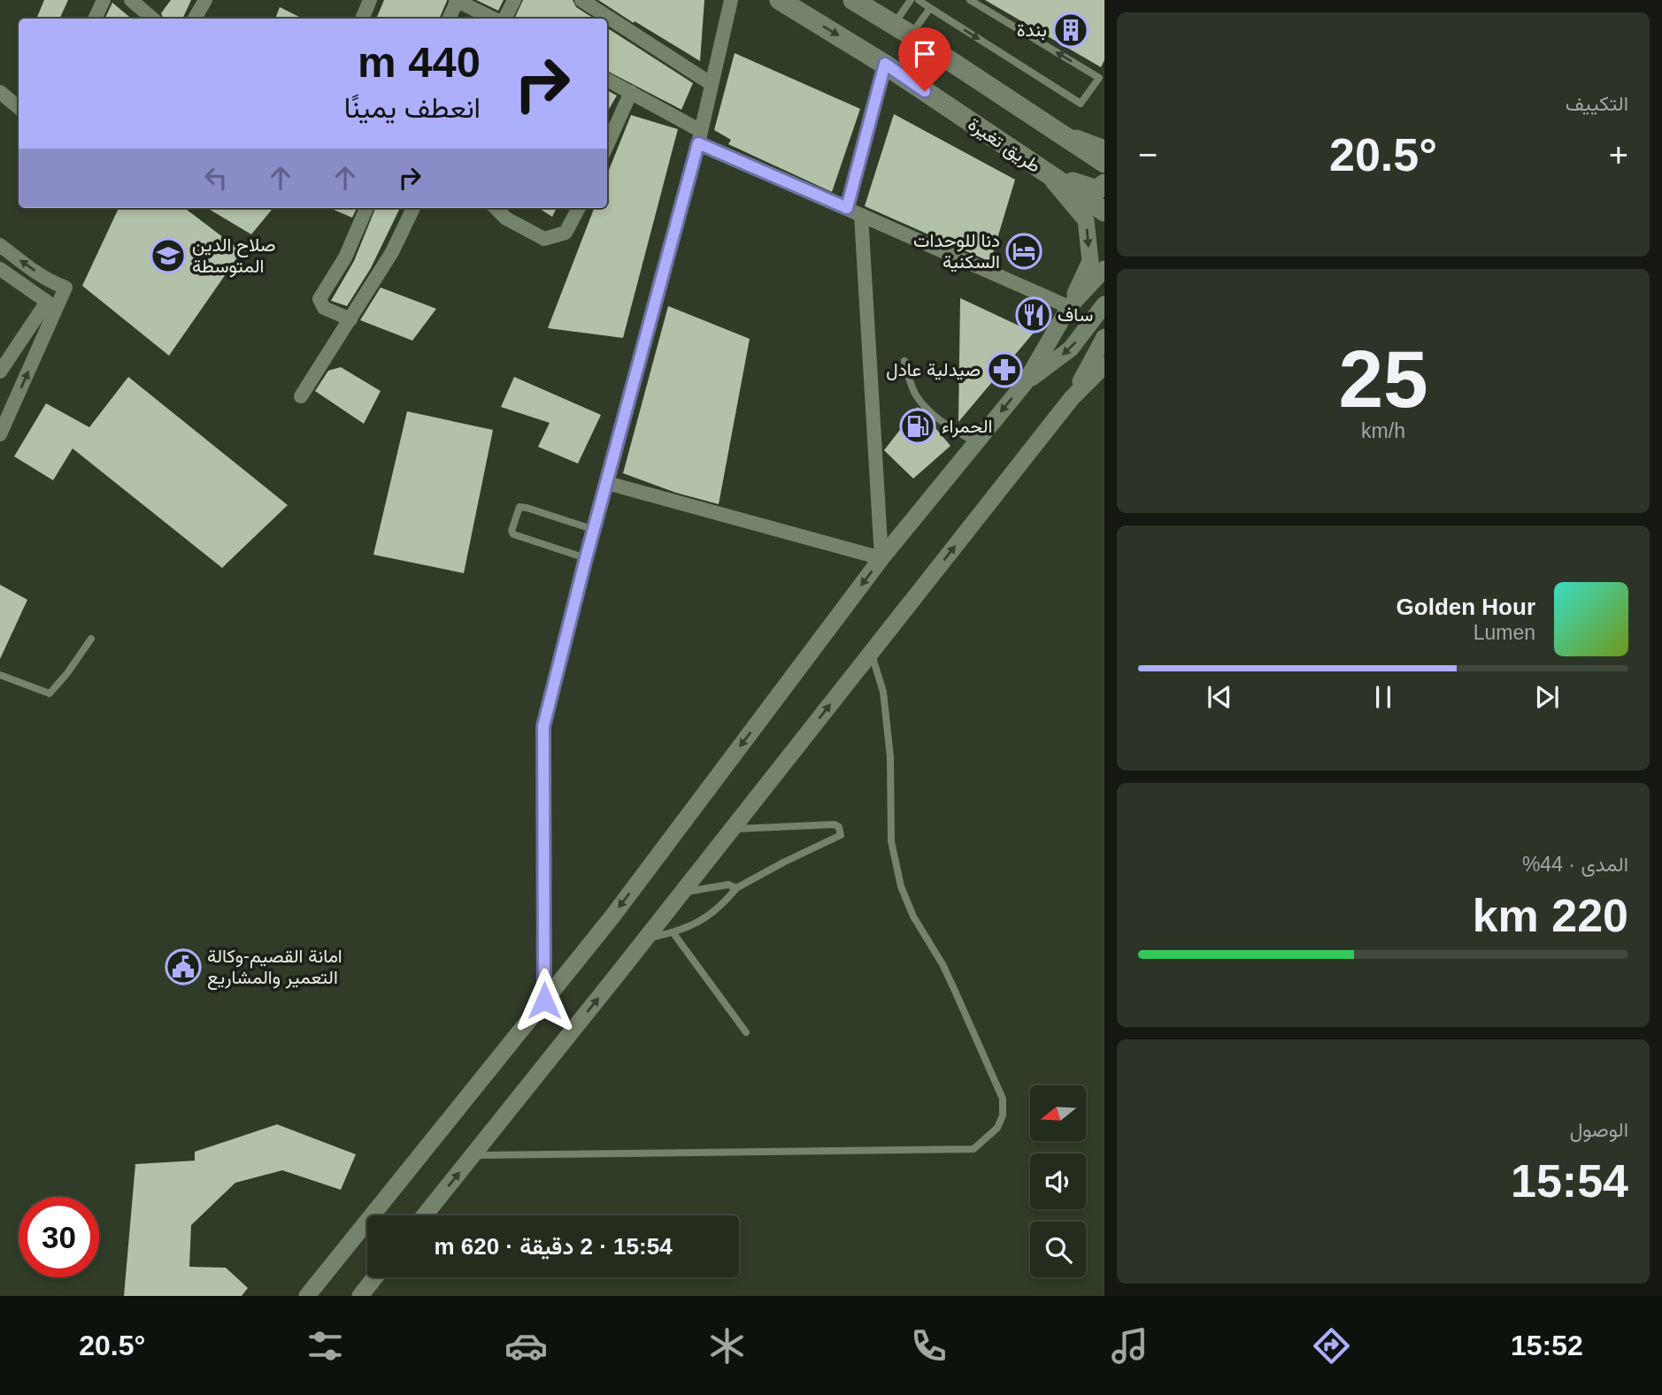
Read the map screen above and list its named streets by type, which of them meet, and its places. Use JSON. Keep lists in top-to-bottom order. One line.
{"streets":{"main road":["طريق تغيرة"]},"places":{"building":["بندة"],"hotel":["دنا للوحدات السكنية"],"school or university":["صلاح الدين المتوسطة"],"restaurant":["ساف"],"pharmacy":["صيدلية عادل"],"fuel station":["الحمراء"],"public building":["امانة القصيم-وكالة التعمير والمشاريع"]},"north":"left","page":{"tile":["التكييف",["25","km/h"],["المدى · 44%","220 km"],["الوصول","15:54"]],"turn":["440 m","انعطف يمينًا"],"heat":["−","20.5°","+"],"song":["Golden Hour","Lumen"],"limit":"30","trip":"15:54 · 2 دقيقة · 620 m","tabs":["15:52","20.5°"]}}
